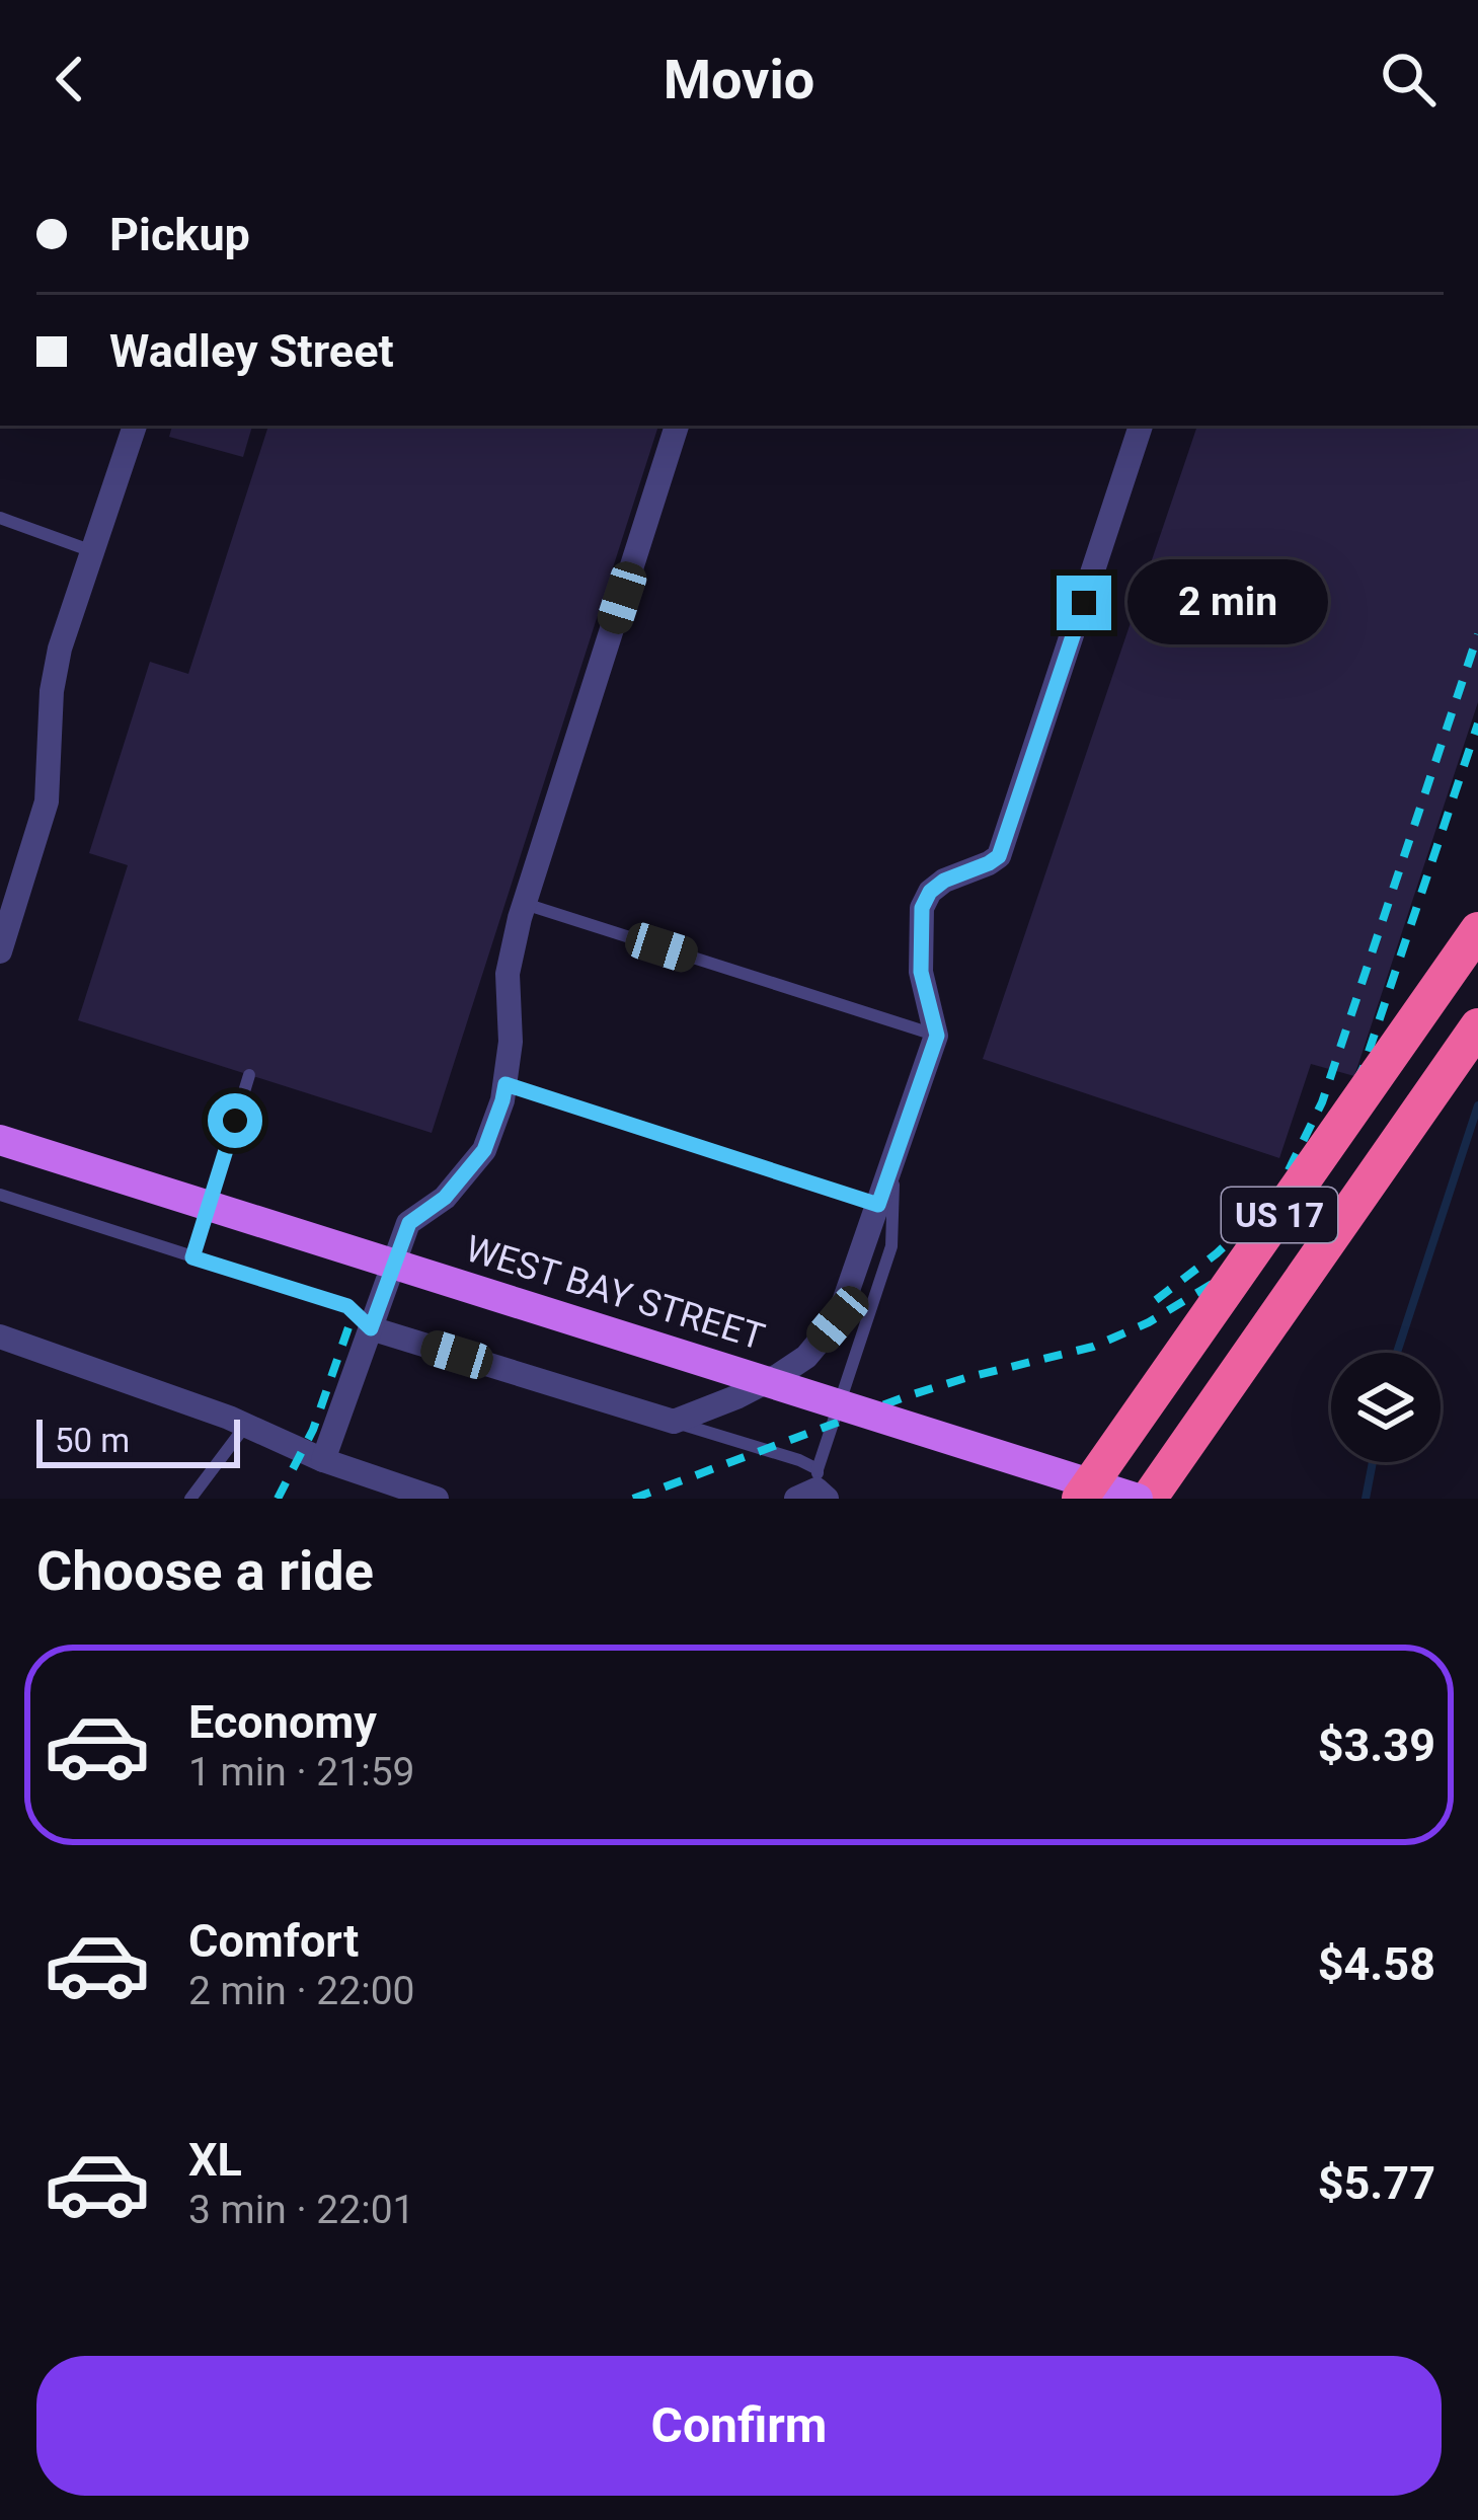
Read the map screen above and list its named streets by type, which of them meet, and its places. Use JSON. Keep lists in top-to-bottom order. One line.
{"streets":{"highway":["US 17"],"main road":["WEST BAY STREET"]},"scale_bar":"50 m","page":{"header":"Movio","banner":["Pickup","Wadley Street"],"bubble":"2 min","scale":"50 m","heading":"Choose a ride","list":[{"name":"Economy","note":"1 min · 21:59","value":"$3.39"},{"name":"Comfort","note":"2 min · 22:00","value":"$4.58"},{"name":"XL","note":"3 min · 22:01","value":"$5.77"}],"buttons":"Confirm"}}
